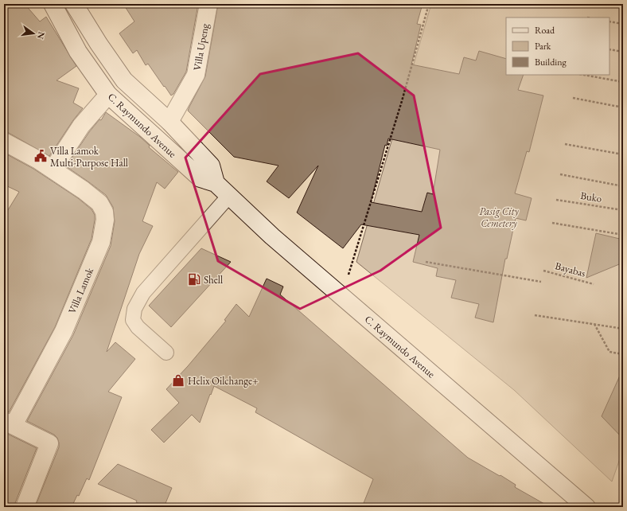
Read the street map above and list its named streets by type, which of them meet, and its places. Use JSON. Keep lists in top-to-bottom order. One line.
{"streets":{"main road":["Villa Upeng","C. Raymundo Avenue","Villa Lamok"],"path":["Buko","Bayabas"]},"crossings":[["Villa Upeng","C. Raymundo Avenue"]],"parks":["Pasig City Cemetery"],"places":{"public building":["Villa Lamok Multi-Purpose Hall"],"fuel station":["Shell"],"shop":["Helix Oilchange+"]},"legend":["Road","Park","Building"],"north":"right"}
